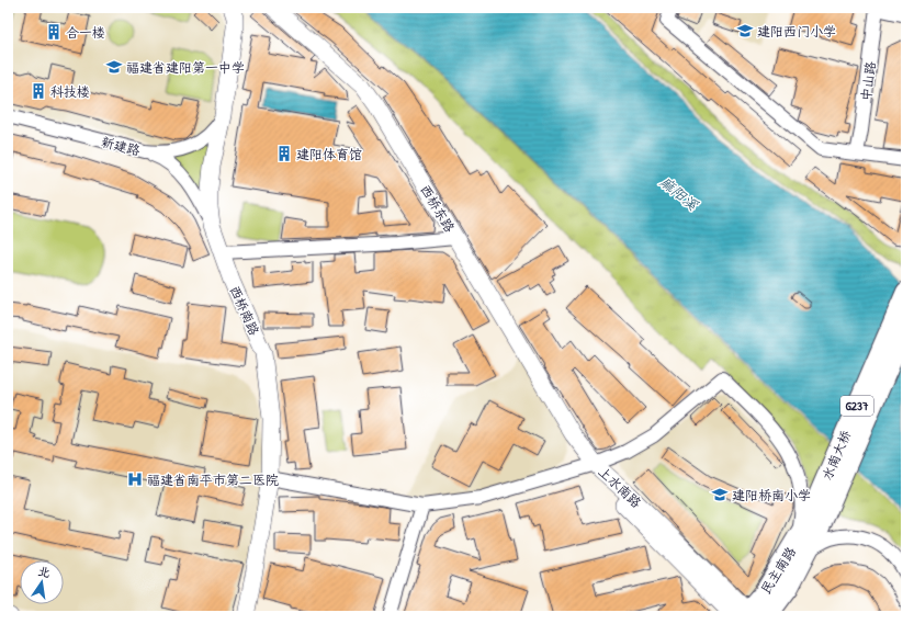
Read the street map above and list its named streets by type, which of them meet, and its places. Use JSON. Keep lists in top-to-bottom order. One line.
{"streets":{"highway":["G237","水南大桥","民主南路"],"main road":["西桥东路","西桥南路","上水南路"],"street":["中山路","新建路"]},"crossings":[["新建路","西桥南路"],["西桥东路","上水南路"],["水南大桥","民主南路"],["上水南路","民主南路"]],"water":["麻阳溪"],"places":{"school or university":["建阳西门小学","福建省建阳第一中学","建阳桥南小学"],"building":["合一楼","科技楼","建阳体育馆"],"hospital":["福建省南平市第二医院"]},"north":"top"}
